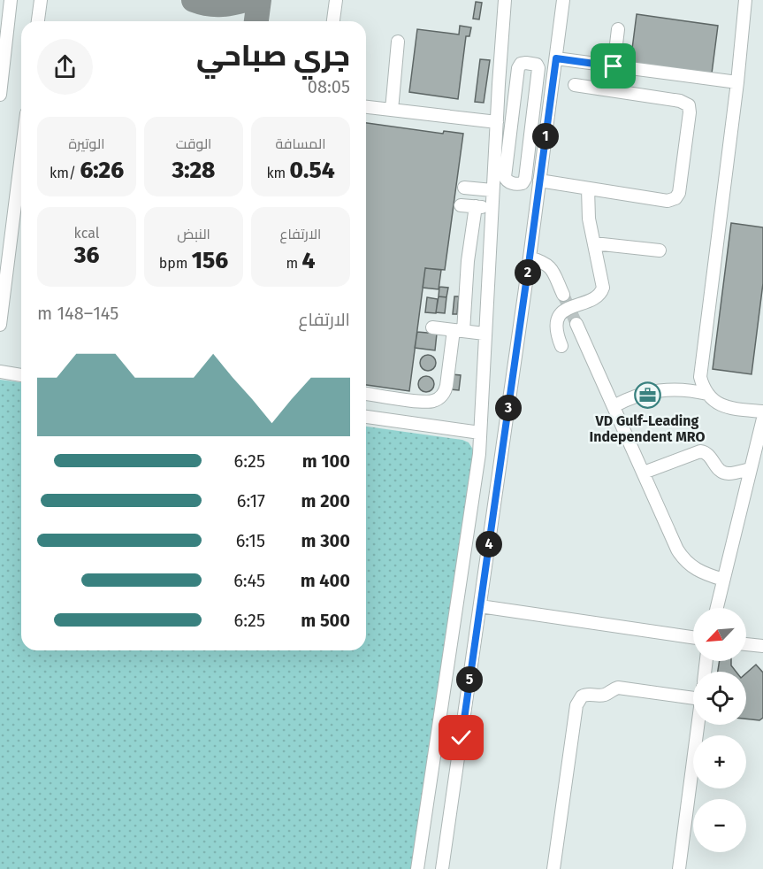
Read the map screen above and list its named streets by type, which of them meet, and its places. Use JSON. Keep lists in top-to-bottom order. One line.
{"places":{"office":["VD Gulf-Leading Independent MRO"]},"north":"bottom left","page":{"heading":["جري صباحي","08:05"],"stats":[["المسافة","0.54 km"],["الوقت","3:28"],["الوتيرة","6:26 /km"],["الارتفاع","4 m"],["النبض","156 bpm"],["kcal","36"]],"pins":["1","2","3","4","5"],"chart":["الارتفاع","145–148 m"],"list":[{"name":"100 m","note":"6:25"},{"name":"200 m","note":"6:17"},{"name":"300 m","note":"6:15"},{"name":"400 m","note":"6:45"},{"name":"500 m","note":"6:25"}],"map_buttons":["+","−"]}}
